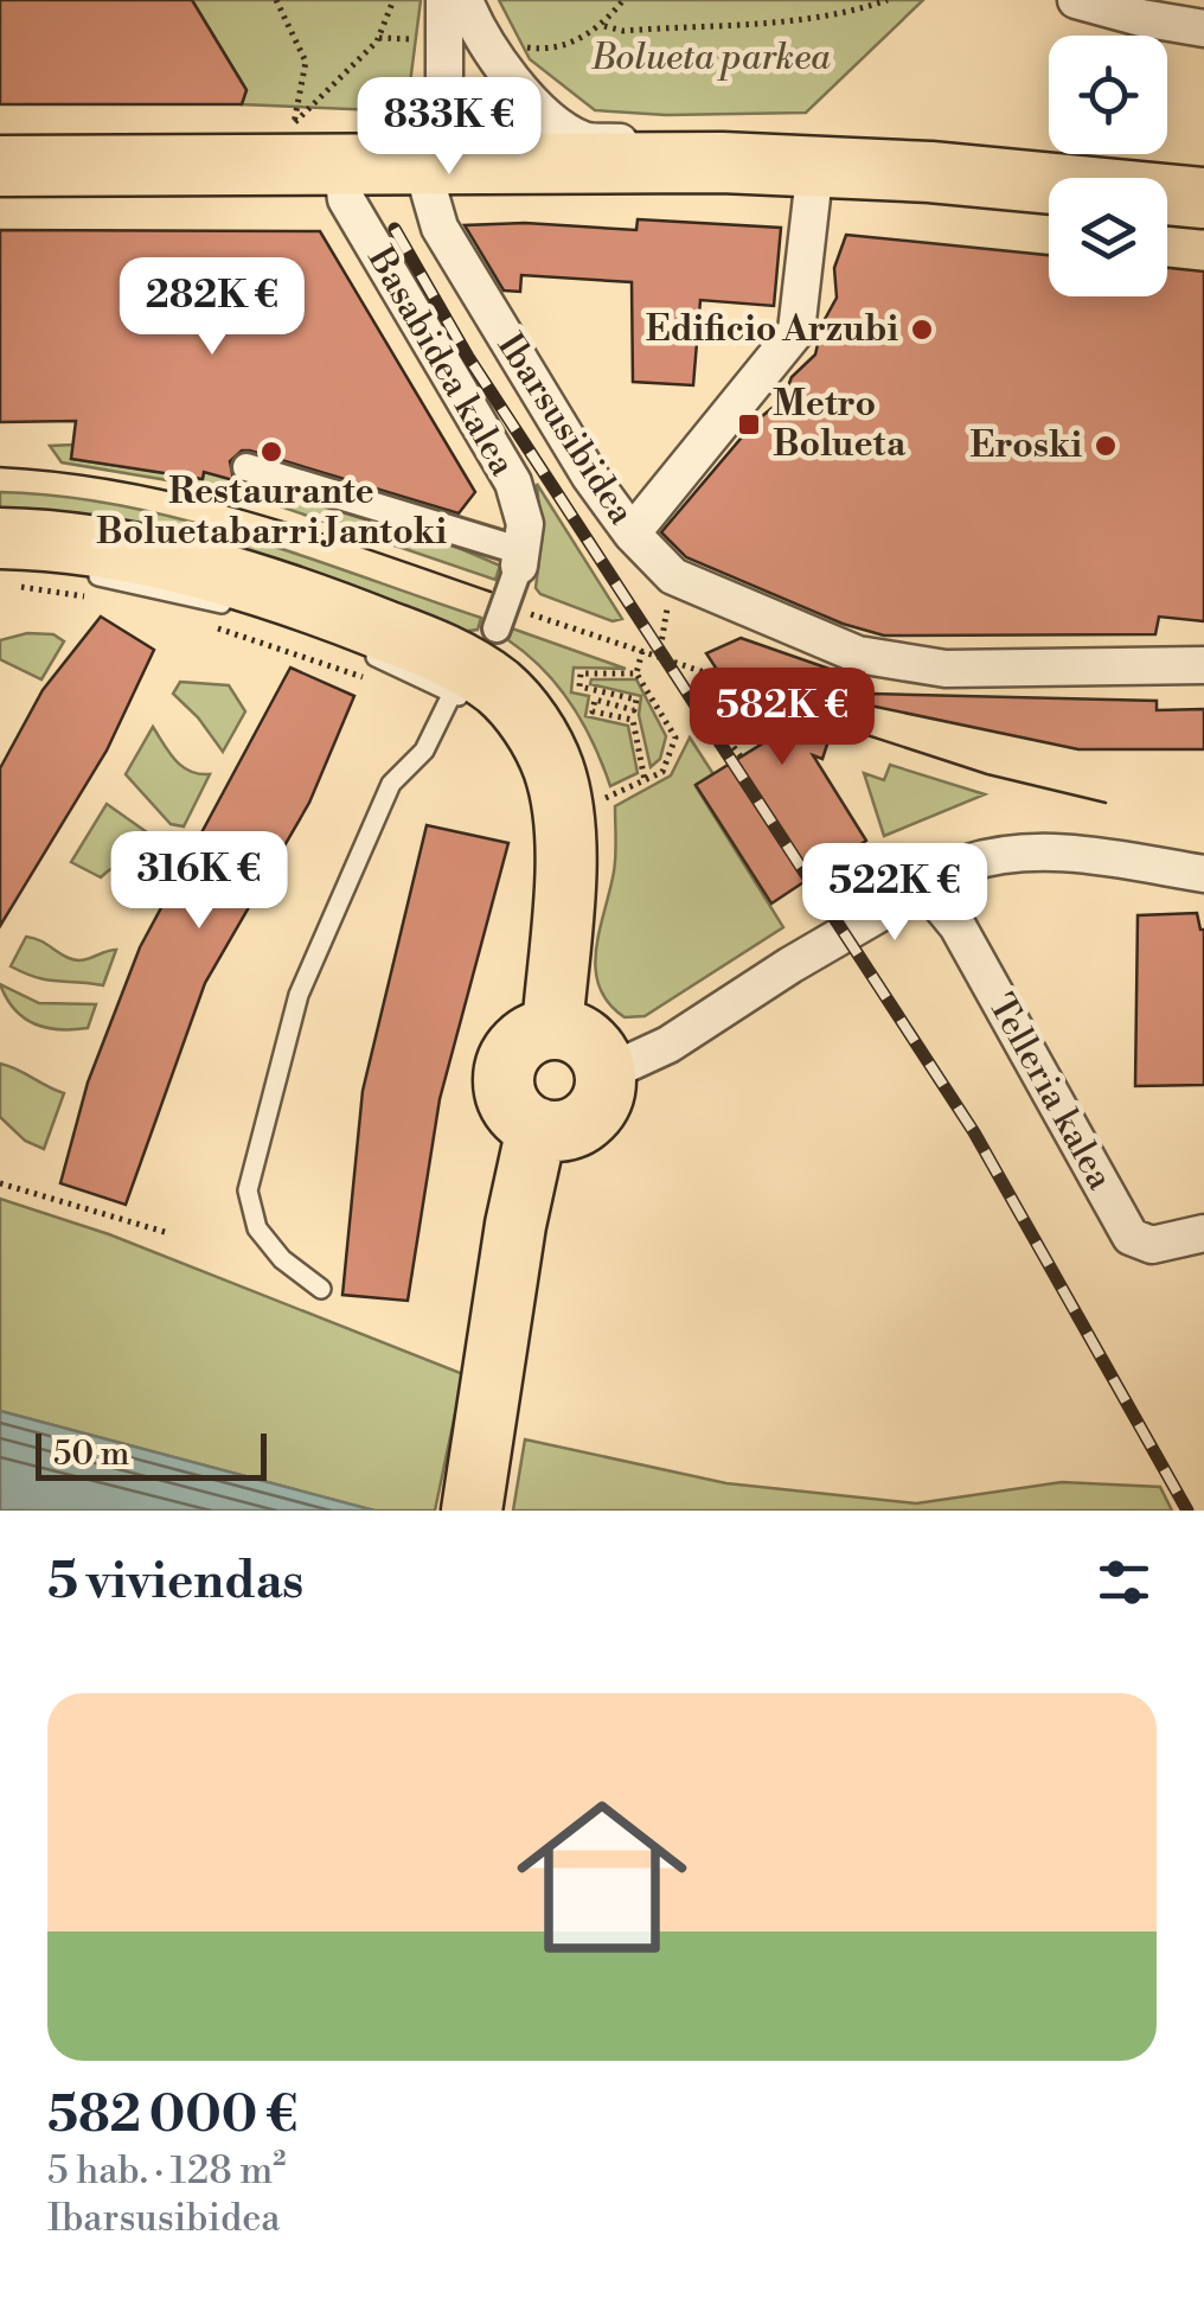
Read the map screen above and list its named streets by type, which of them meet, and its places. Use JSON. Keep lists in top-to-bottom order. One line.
{"streets":{"street":["Basabidea kalea","Ibarsusibidea","Telleria kalea"]},"crossings":[["Basabidea kalea","Ibarsusibidea"]],"parks":["Bolueta parkea"],"places":{"other":["Edificio Arzubi","Eroski","Restaurante Boluetabarri Jantoki"],"transit":["Metro Bolueta"]},"scale_bar":"50 m","page":{"price":["833K €","282K €","582K €","316K €","522K €"],"scale":"50 m","heading":"5 viviendas","list":[{"name":"582 000 €","note":"5 hab. · 128 m² · Ibarsusibidea"}]}}
